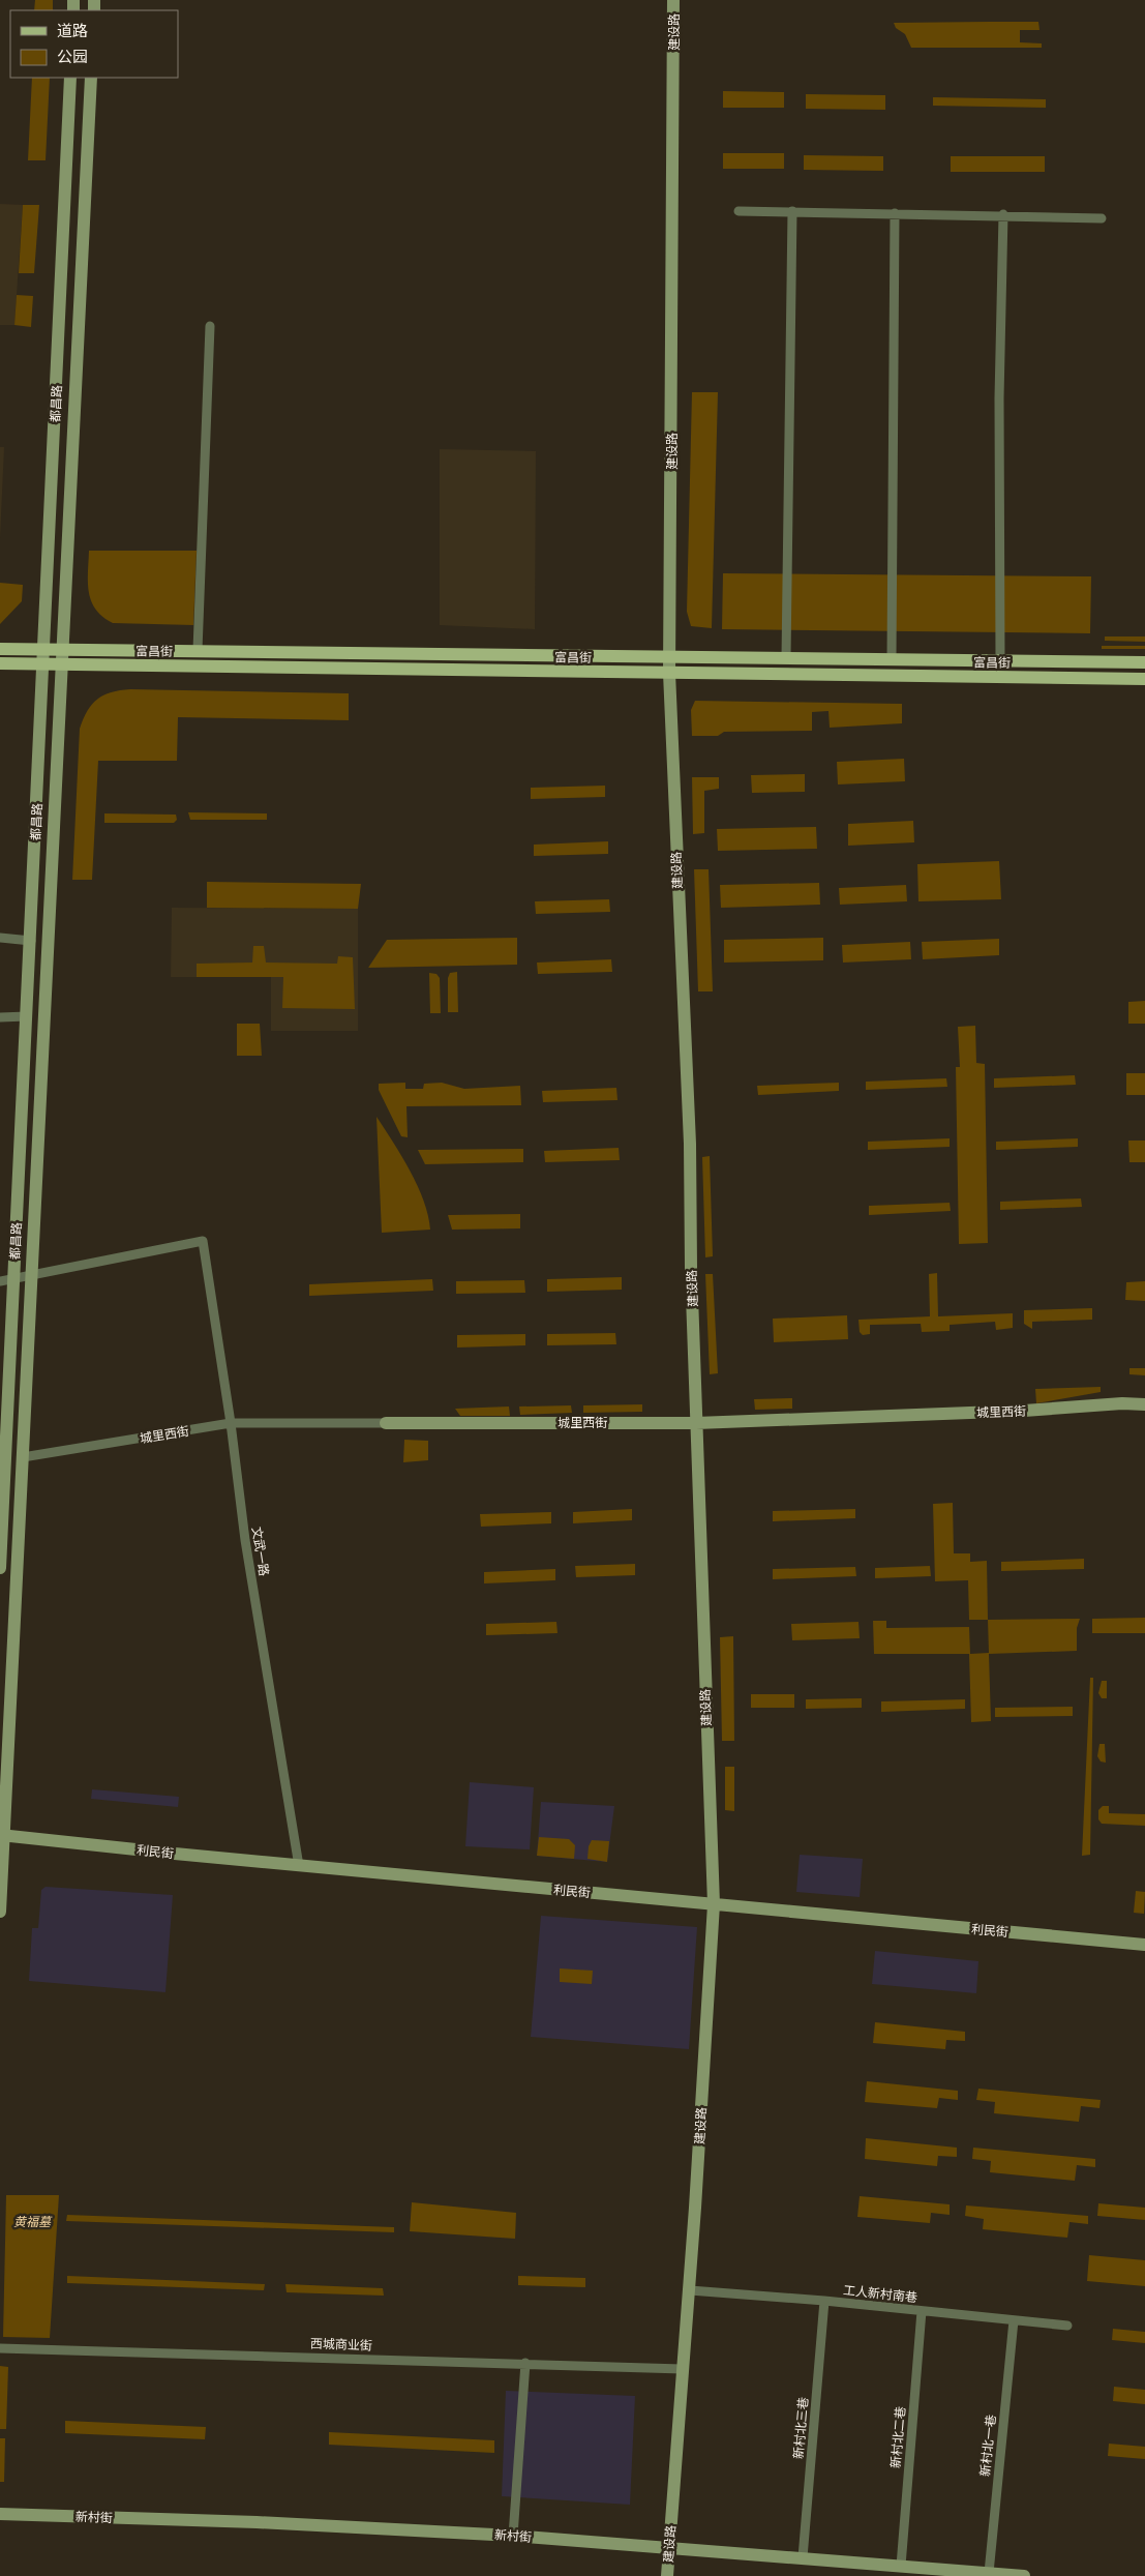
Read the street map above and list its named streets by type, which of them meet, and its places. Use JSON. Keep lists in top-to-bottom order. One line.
{"streets":{"main road":["富昌街"],"street":["建设路","都昌路","城里西街","文武一路","利民街","工人新村南巷","西城商业街","新村北三巷","新村北二巷","新村北一巷","新村街"]},"crossings":[["建设路","富昌街"],["建设路","城里西街"],["建设路","利民街"],["建设路","工人新村南巷"],["建设路","西城商业街"],["建设路","新村街"],["都昌路","富昌街"],["都昌路","城里西街"],["都昌路","文武一路"],["都昌路","利民街"],["城里西街","文武一路"],["文武一路","利民街"],["工人新村南巷","新村北三巷"],["工人新村南巷","新村北二巷"],["工人新村南巷","新村北一巷"],["新村北三巷","新村街"],["新村北二巷","新村街"],["新村北一巷","新村街"]],"parks":["黄福墓"],"legend":["道路","公园"]}
